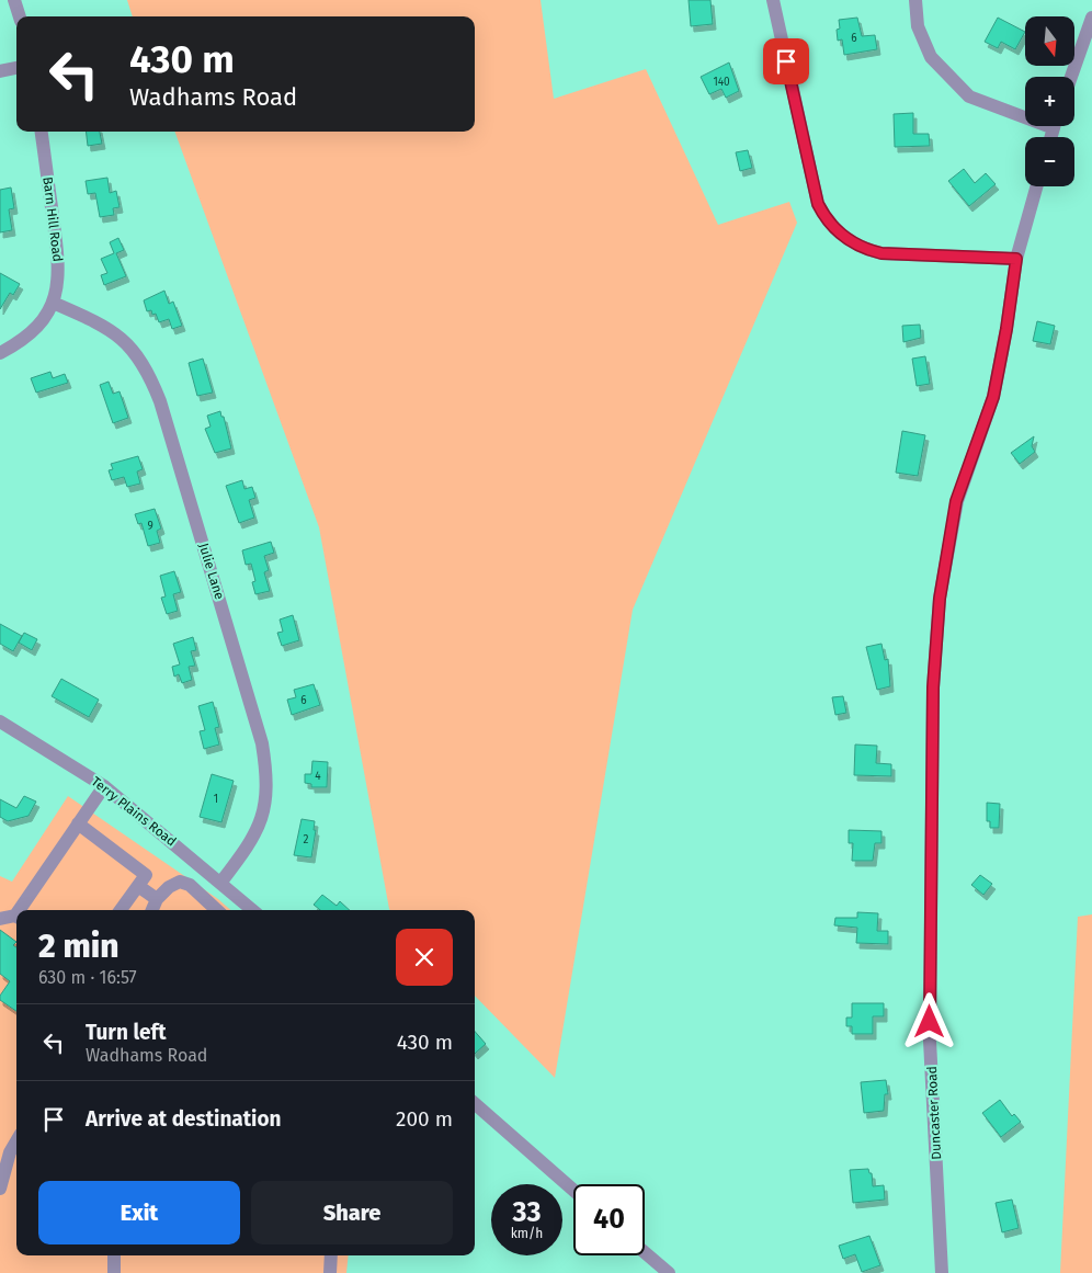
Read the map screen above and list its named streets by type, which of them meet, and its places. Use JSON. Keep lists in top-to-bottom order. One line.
{"streets":{"street":["Barn Hill Road","Julie Lane","Terry Plains Road","Duncaster Road"]},"crossings":[["Barn Hill Road","Julie Lane"],["Julie Lane","Terry Plains Road"]],"house_numbers":["6","140","9","6","4","1","2"],"north":"bottom","page":{"map_buttons":["+","−"],"turn":["430 m","Wadhams Road"],"heading":["2 min","630 m · 16:57"],"list":[{"name":"Turn left","note":"Wadhams Road","value":"430 m"},{"name":"Arrive at destination","value":"200 m"}],"buttons":["Exit","Share"],"speed":"33 km/h","limit":"40"}}
